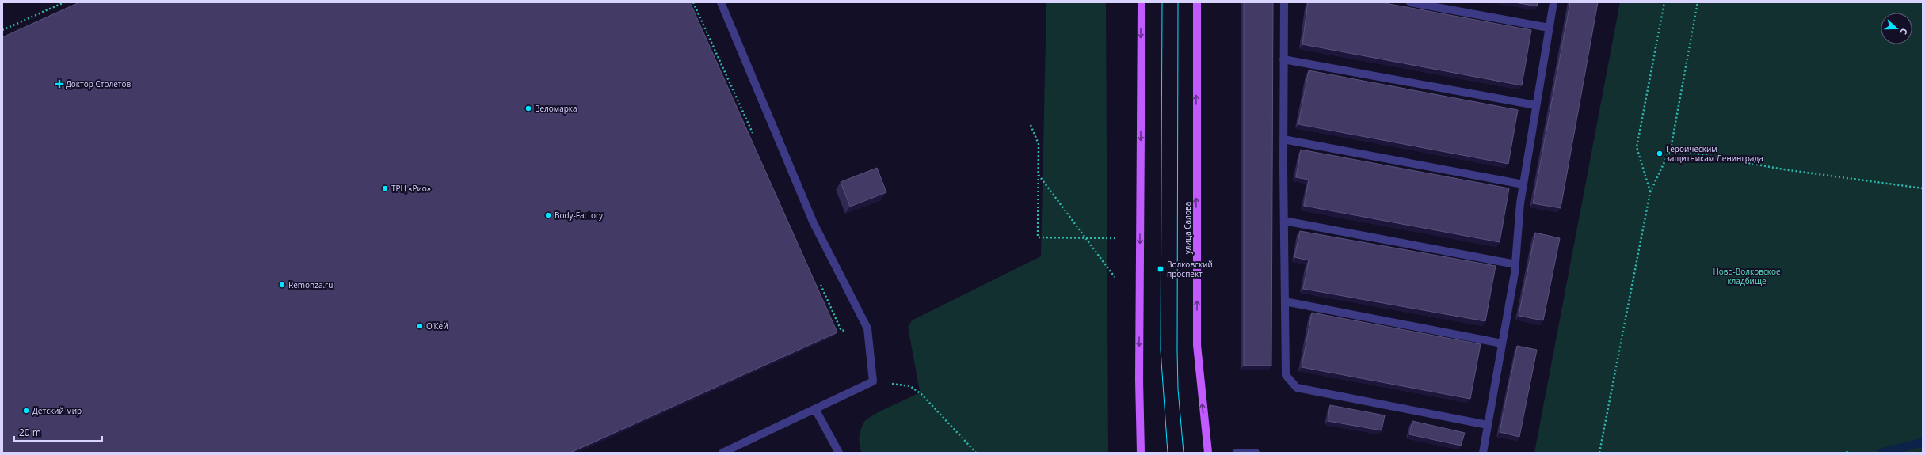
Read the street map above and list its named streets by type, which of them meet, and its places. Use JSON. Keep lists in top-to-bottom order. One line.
{"streets":{"main road":["улица Салова"]},"parks":["Ново-Волковское кладбище"],"places":{"health":["Доктор Столетов"],"other":["Веломарка","Героическим защитникам Ленинграда","ТРЦ «Рио»","Body-Factory","Remonza.ru","О’Кей","Детский мир"],"transit":["Волковский проспект"]},"scale_bar":"20 m","north":"right"}
